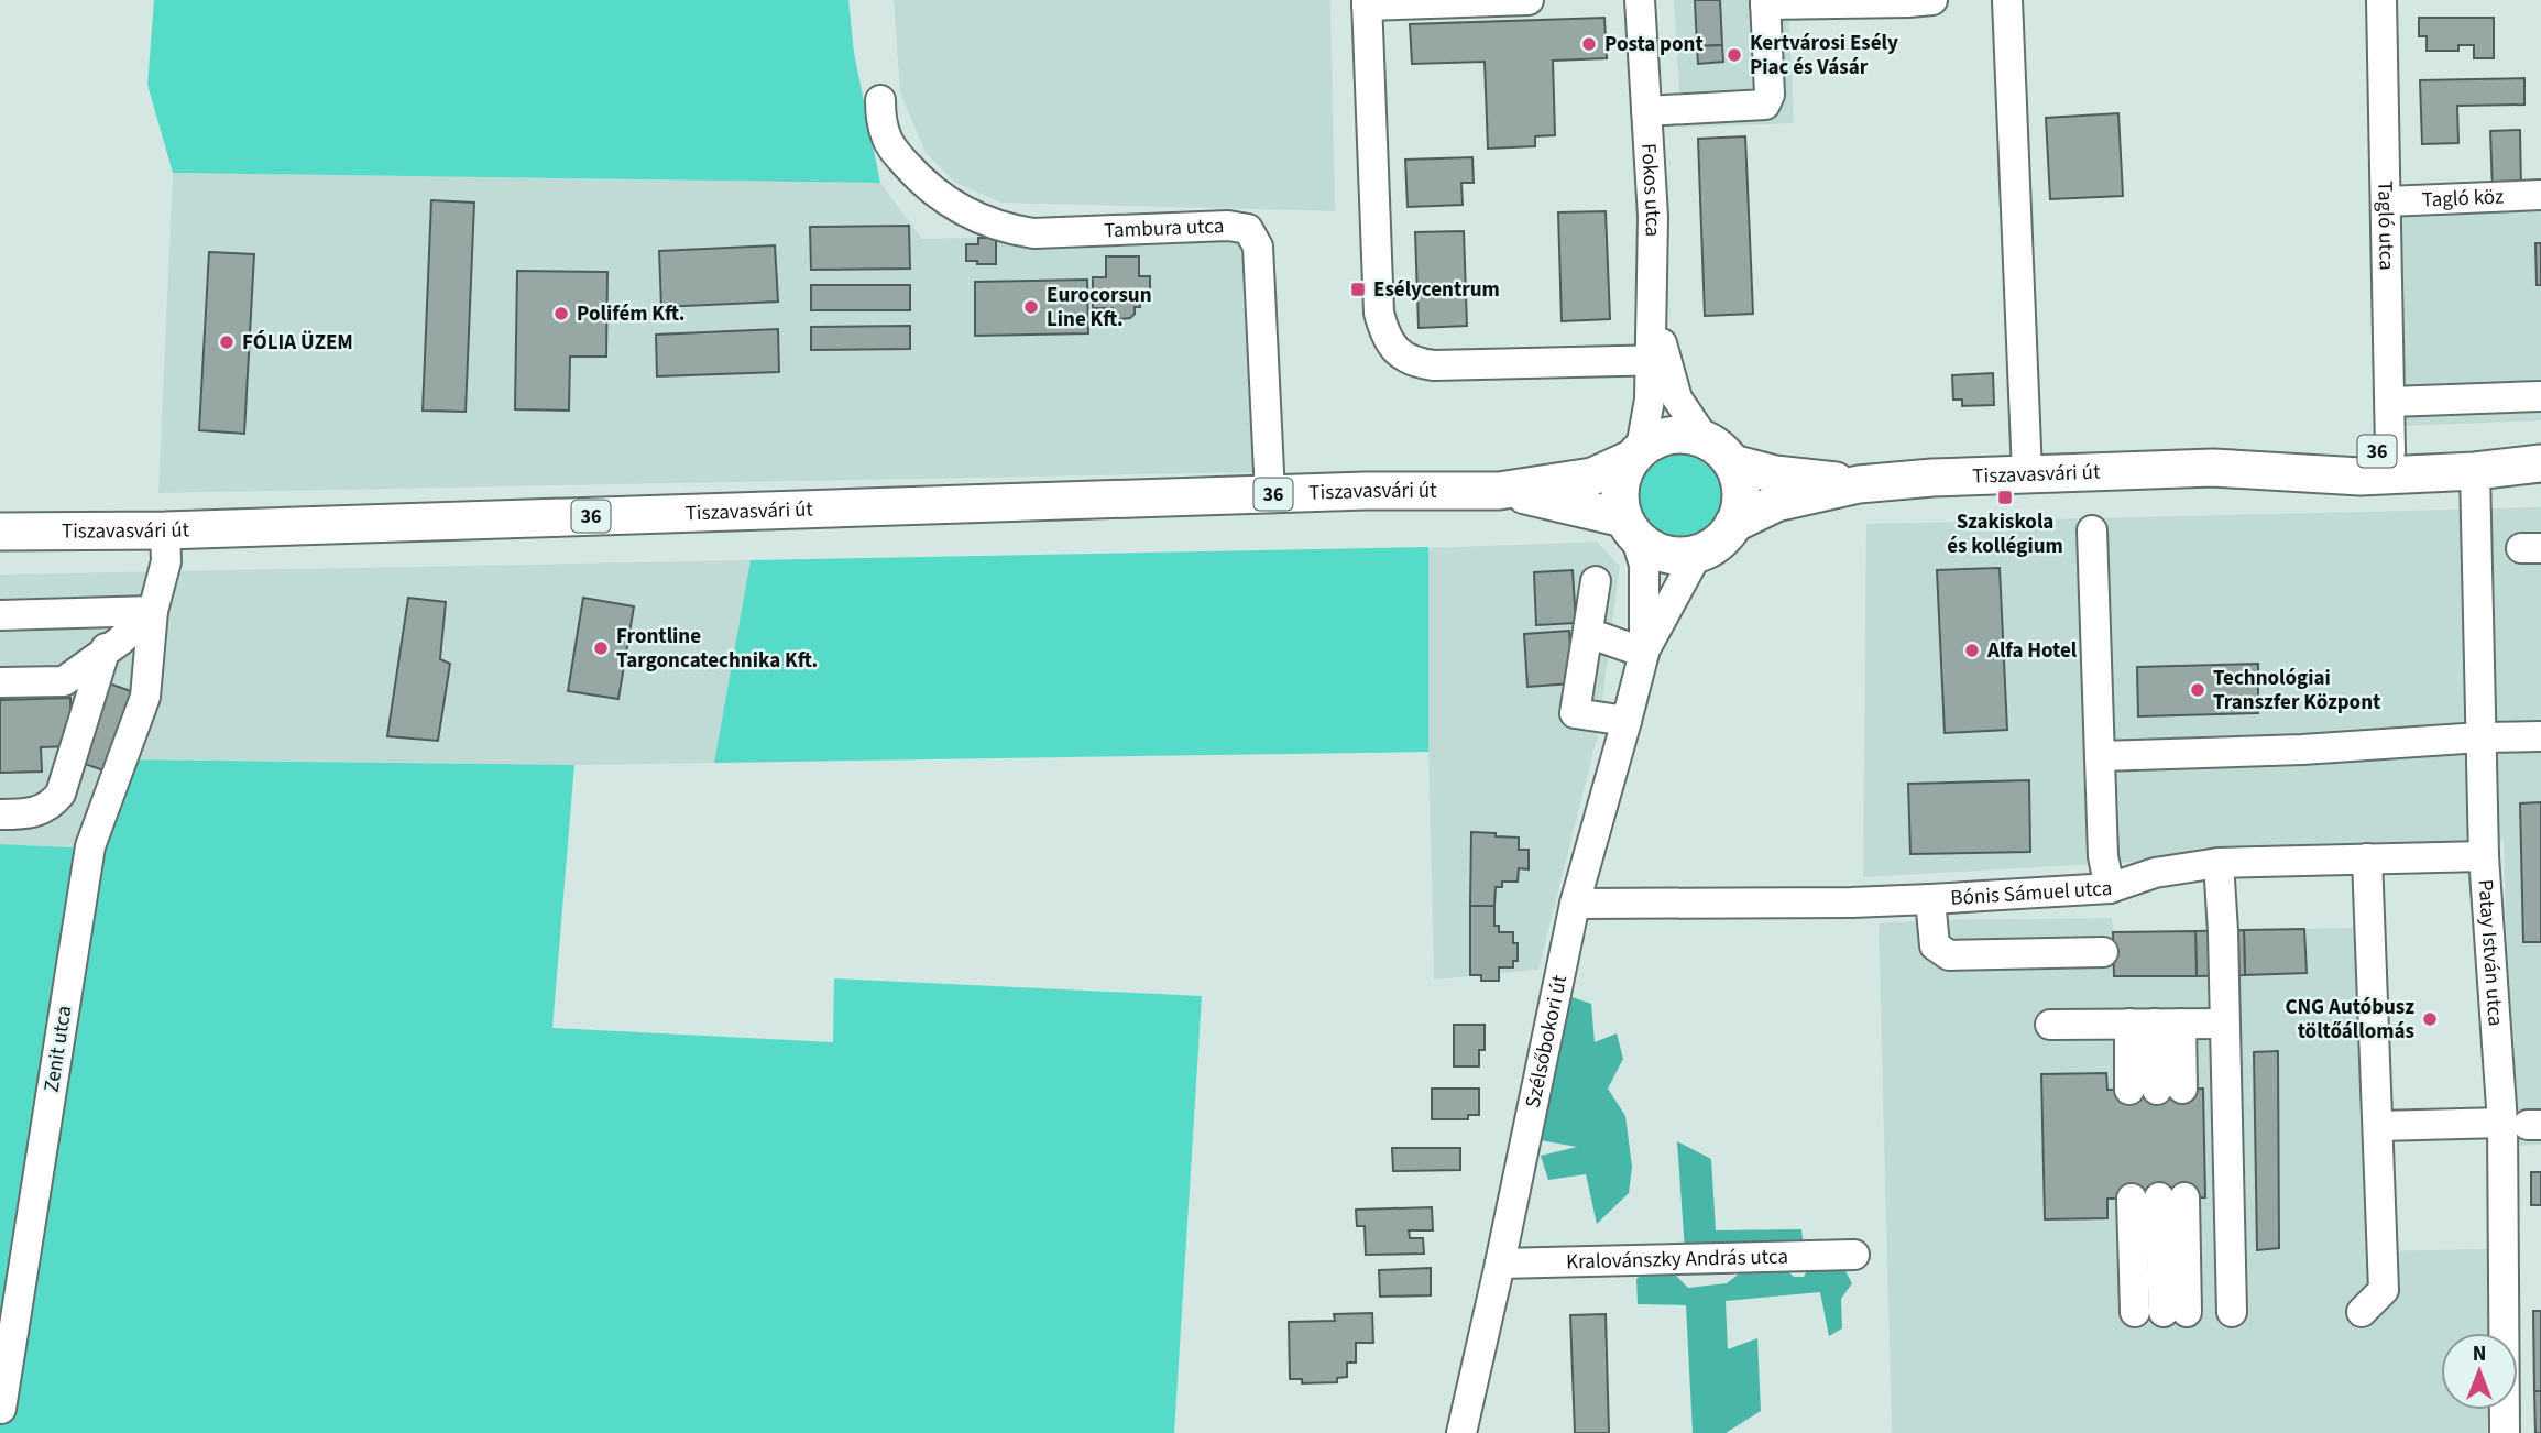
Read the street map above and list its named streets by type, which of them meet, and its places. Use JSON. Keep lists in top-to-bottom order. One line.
{"streets":{"main road":["36","Tiszavasvári út"],"street":["Fokos utca","Tagló köz","Tagló utca","Tambura utca","Bónis Sámuel utca","Patay István utca","Szélsőbokori út","Zenit utca","Kralovánszky András utca"]},"crossings":[["Fokos utca","36"],["Tagló köz","Tagló utca"],["Tagló utca","Tiszavasvári út"],["Tambura utca","Tiszavasvári út"],["36","Tiszavasvári út"],["Tiszavasvári út","Patay István utca"],["Tiszavasvári út","Zenit utca"],["Bónis Sámuel utca","Patay István utca"],["Bónis Sámuel utca","Szélsőbokori út"],["Szélsőbokori út","Kralovánszky András utca"]],"places":{"other":["Posta pont","Kertvárosi Esély Piac és Vásár","Eurocorsun Line Kft.","Polifém Kft.","FÓLIA ÜZEM","Frontline Targoncatechnika Kft.","Alfa Hotel","Technológiai Transzfer Központ","CNG Autóbusz töltőállomás"],"transit":["Esélycentrum","Szakiskola és kollégium"]},"north":"top"}
